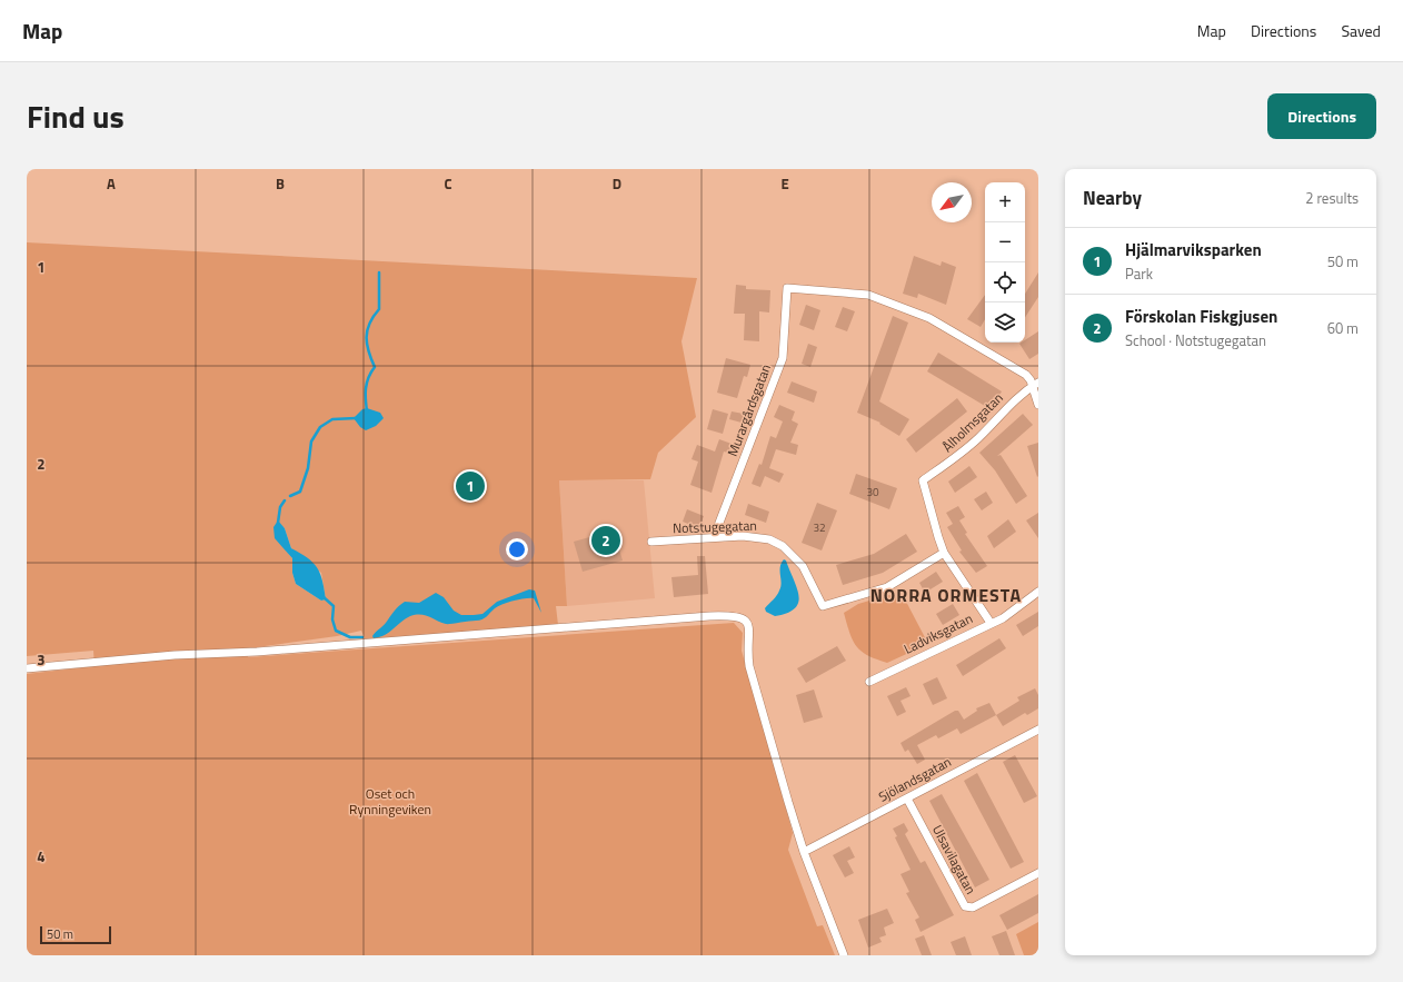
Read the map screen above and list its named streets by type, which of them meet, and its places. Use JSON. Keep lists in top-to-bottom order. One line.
{"streets":{"street":["Murargårdsgatan","Ålholmsgatan","Notstugegatan","Ladviksgatan","Sjölandsgatan","Ulsavilagatan"]},"crossings":[["Murargårdsgatan","Ålholmsgatan"],["Murargårdsgatan","Notstugegatan"],["Ålholmsgatan","Notstugegatan"],["Ålholmsgatan","Ladviksgatan"],["Sjölandsgatan","Ulsavilagatan"]],"districts":["NORRA ORMESTA"],"parks":["Oset och Rynningeviken"],"house_numbers":["30","32"],"scale_bar":"50 m","north":"bottom left","page":{"header":"Map","nav":["Map","Directions","Saved"],"title":"Find us","buttons":"Directions","heading":["Nearby","2 results"],"map_buttons":["+","−"],"list":[{"mark":"1","name":"Hjälmarviksparken","note":"Park","value":"50 m"},{"mark":"2","name":"Förskolan Fiskgjusen","note":"School · Notstugegatan","value":"60 m"}],"pins":["1","2"],"scale":"50 m"},"grid":{"columns":["A","B","C","D","E"],"rows":["1","2","3","4"]}}
